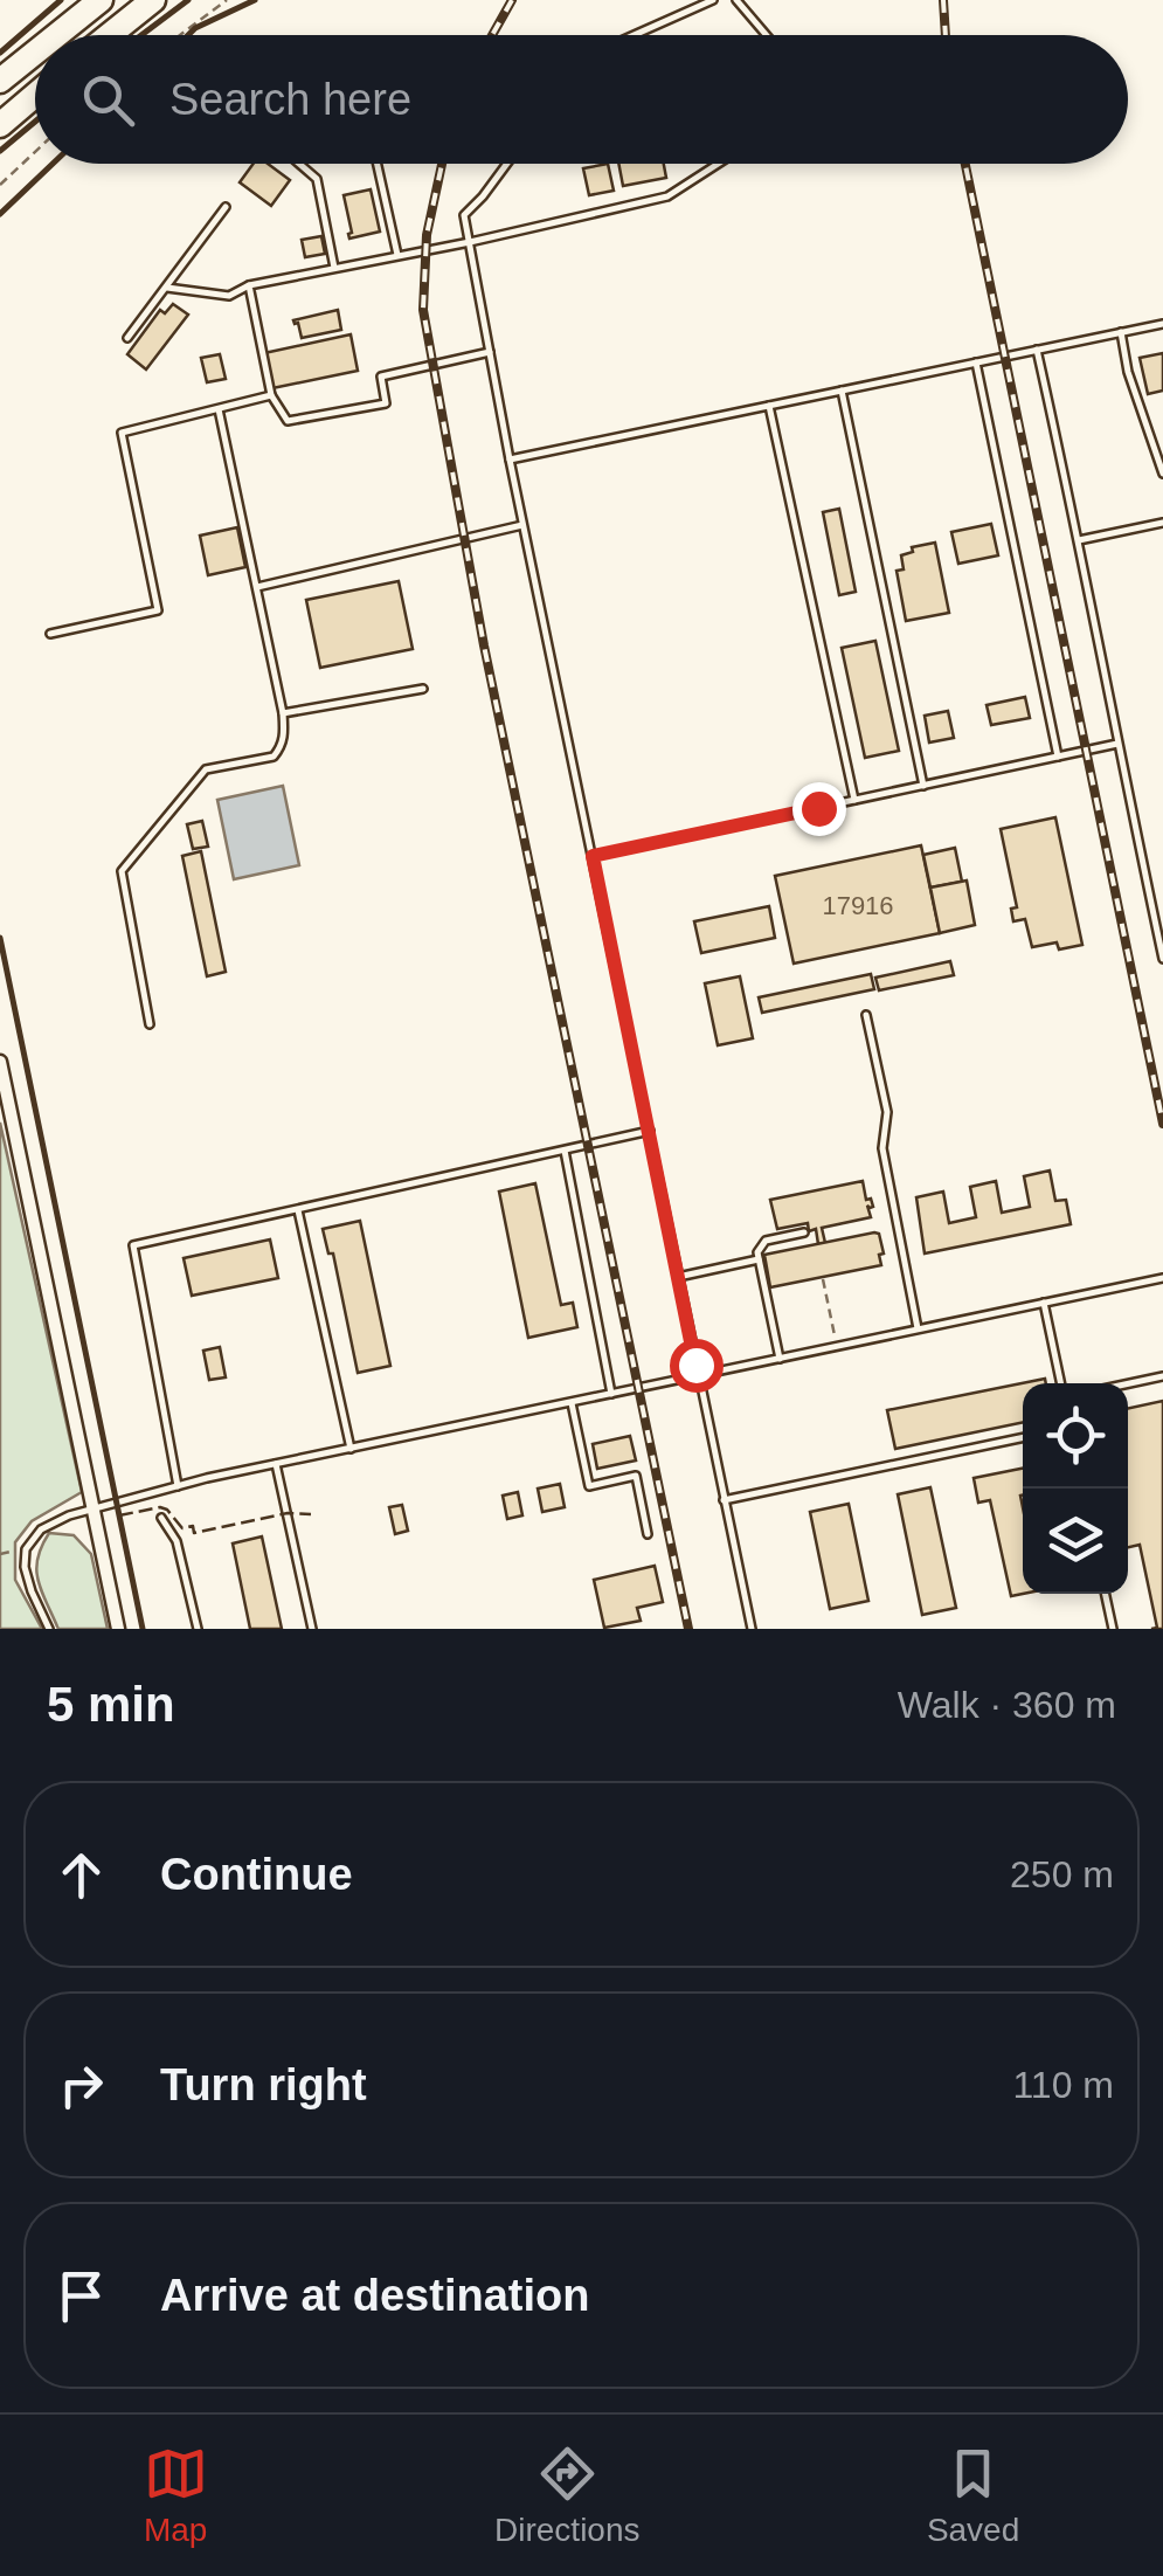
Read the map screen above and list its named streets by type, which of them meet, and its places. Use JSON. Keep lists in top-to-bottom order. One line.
{"house_numbers":["17916"],"page":{"search":"Search here","heading":["5 min","Walk · 360 m"],"list":[["Continue","250 m"],["Turn right","110 m"],"Arrive at destination"],"nav":["Map","Directions","Saved"]}}
